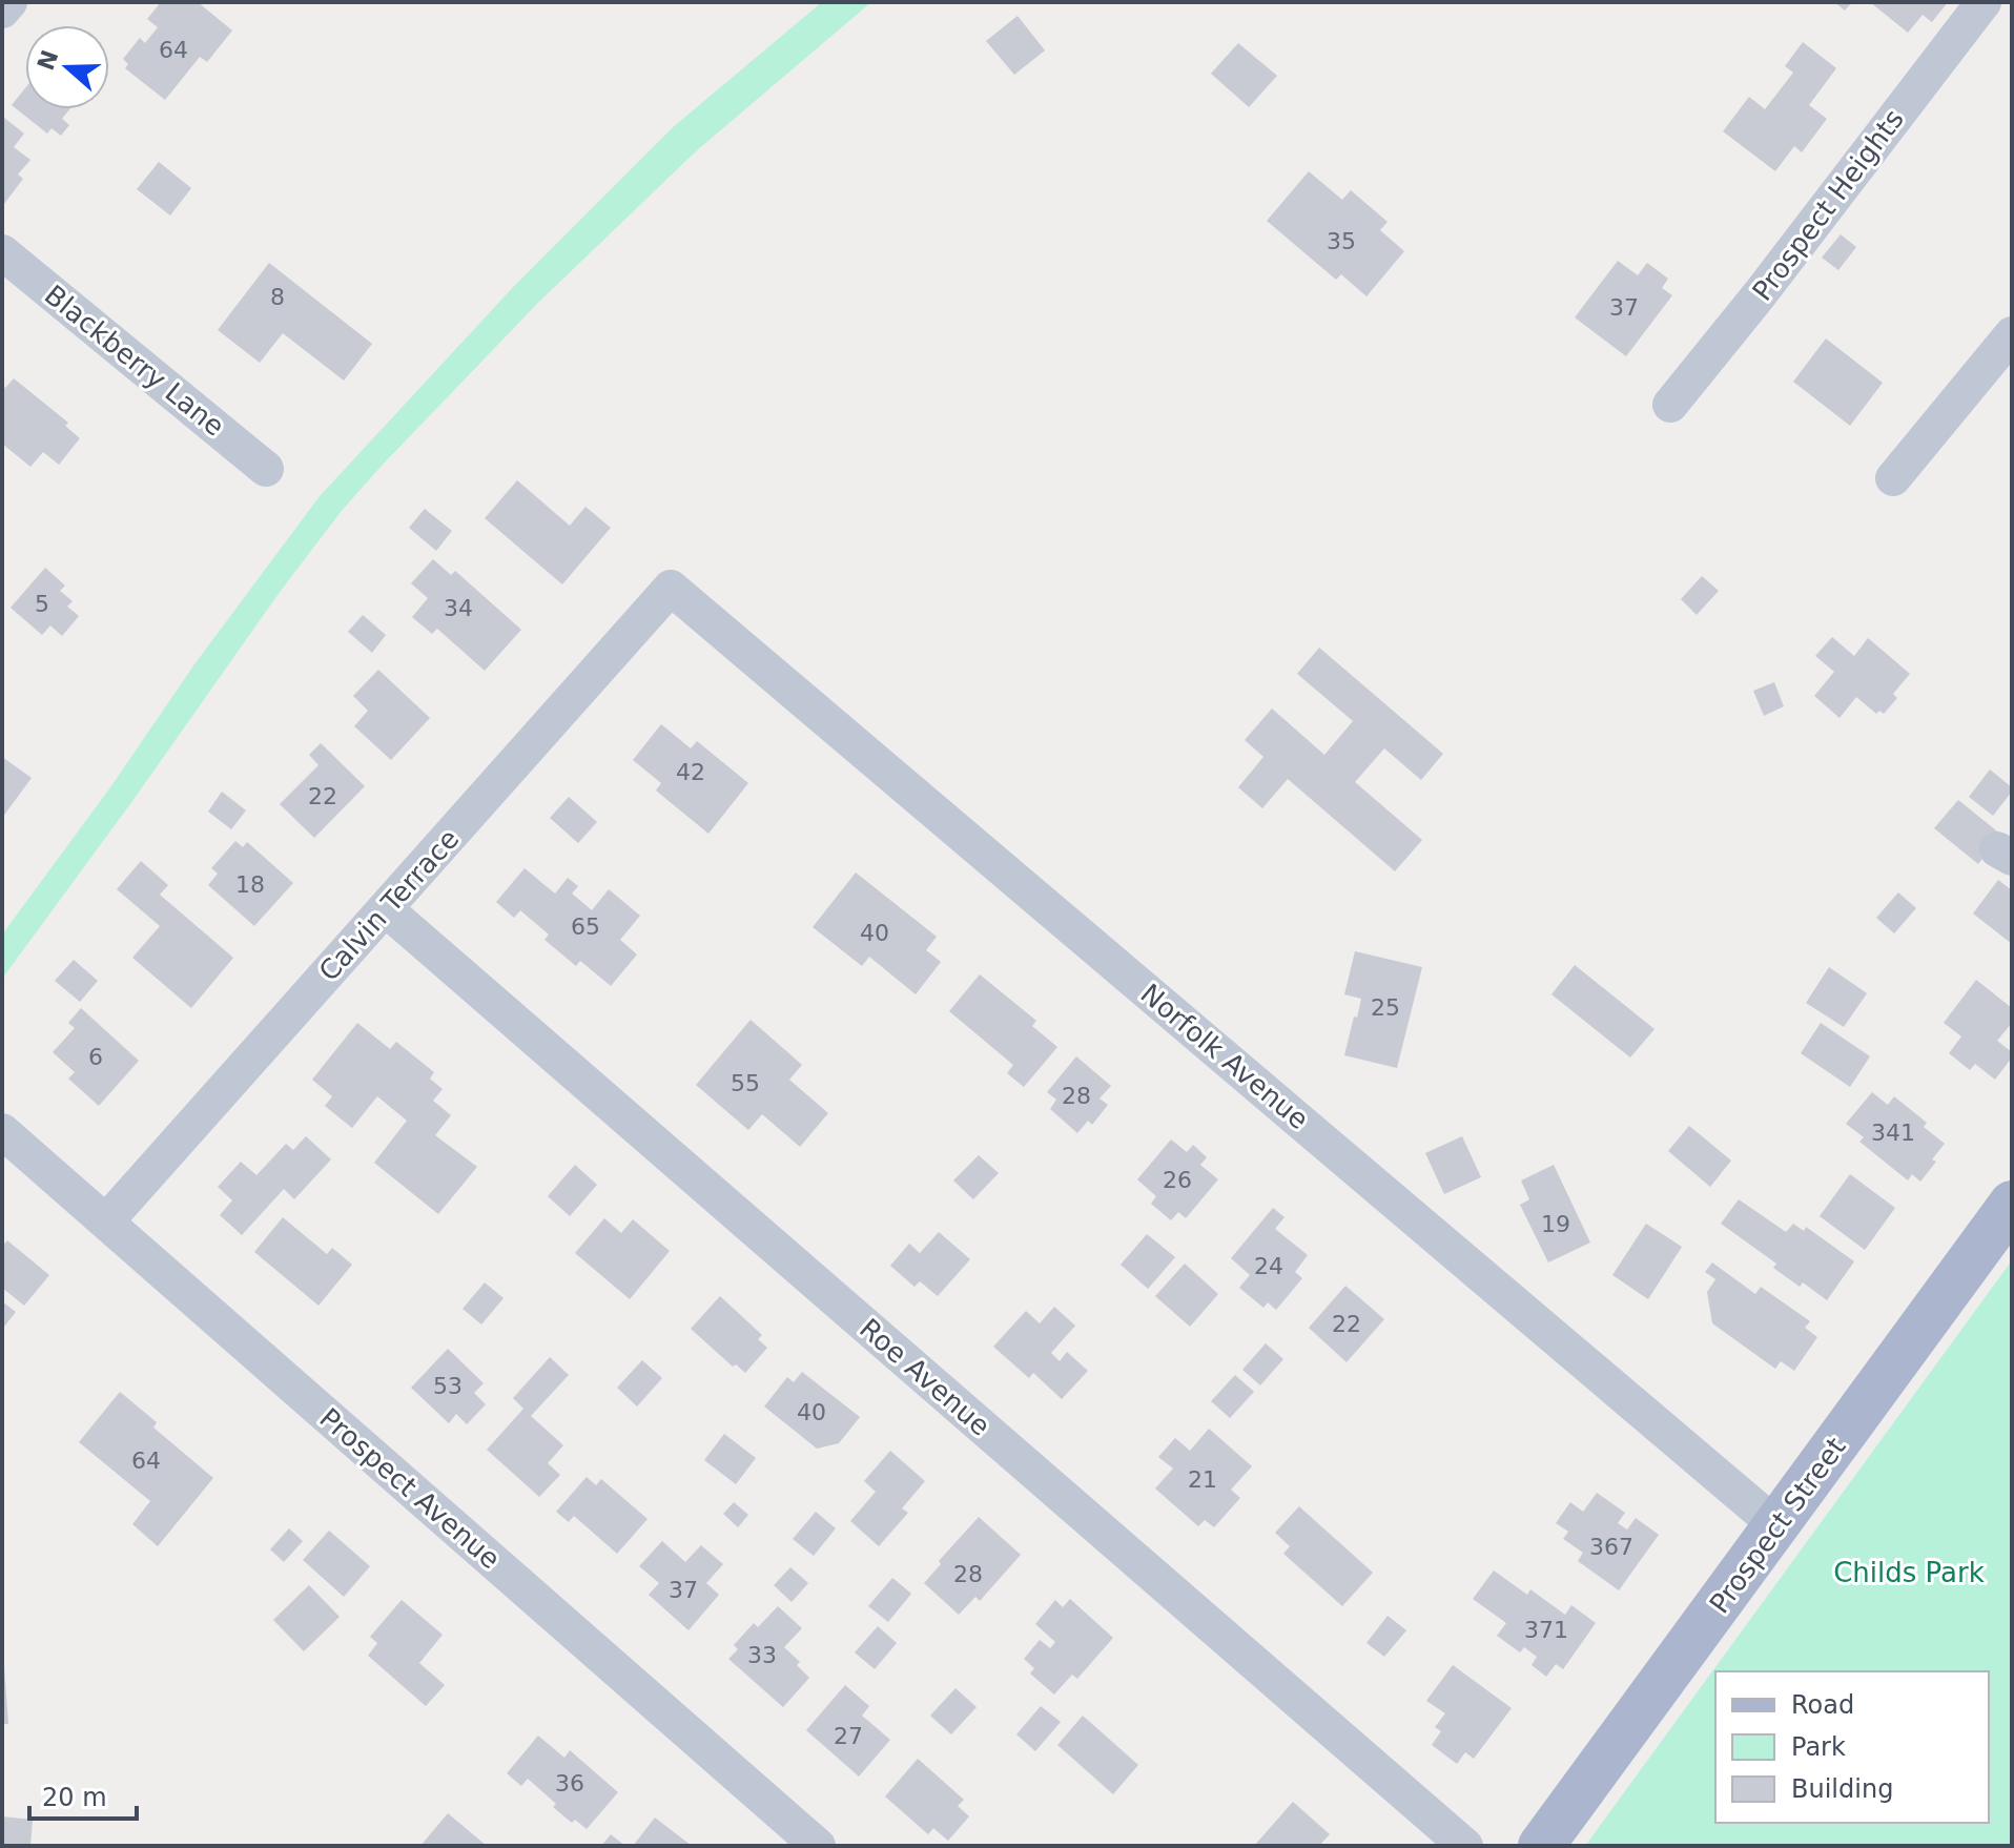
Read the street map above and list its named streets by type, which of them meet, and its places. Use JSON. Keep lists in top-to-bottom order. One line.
{"streets":{"main road":["Prospect Street"],"street":["Prospect Heights","Blackberry Lane","Calvin Terrace","Norfolk Avenue","Roe Avenue","Prospect Avenue"]},"crossings":[["Calvin Terrace","Norfolk Avenue"],["Calvin Terrace","Roe Avenue"],["Calvin Terrace","Prospect Avenue"],["Norfolk Avenue","Prospect Street"]],"parks":["Childs Park"],"house_numbers":["64","35","8","37","5","34","42","22","18","65","40","25","6","55","28","341","26","19","24","22","53","40","64","21","367","28","37","371","33","27","36"],"legend":["Road","Park","Building"],"scale_bar":"20 m","north":"left"}
